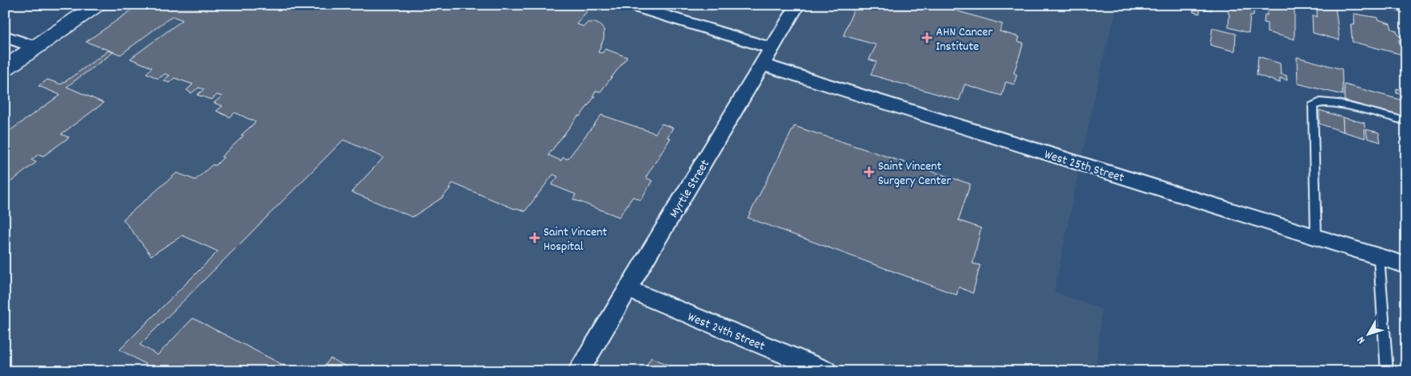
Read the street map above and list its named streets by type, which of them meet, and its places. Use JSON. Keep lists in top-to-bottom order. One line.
{"streets":{"street":["West 25th Street","Myrtle Street","West 24th Street"]},"crossings":[["West 25th Street","Myrtle Street"],["Myrtle Street","West 24th Street"]],"places":{"health":["AHN Cancer Institute","Saint Vincent Surgery Center","Saint Vincent Hospital"]},"north":"bottom left"}
